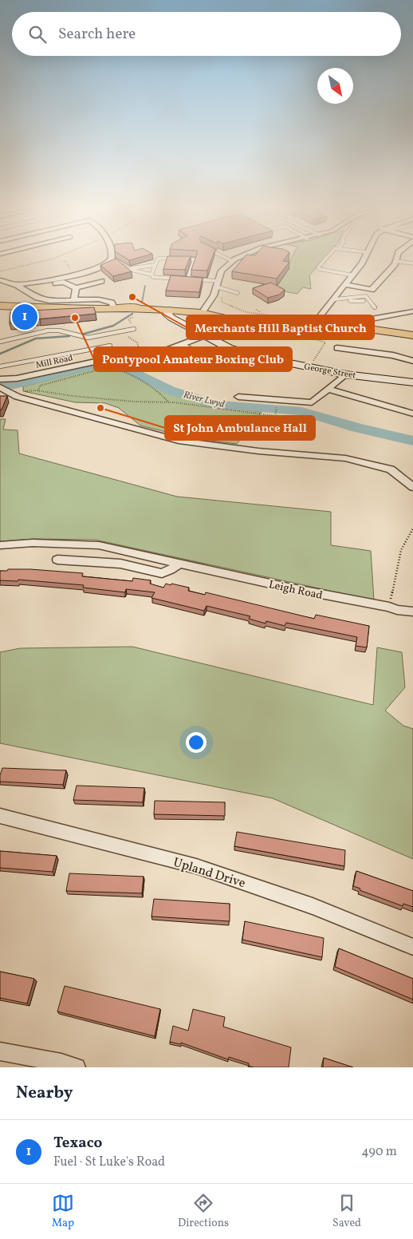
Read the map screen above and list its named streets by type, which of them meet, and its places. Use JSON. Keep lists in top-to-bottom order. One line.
{"streets":{"main road":["George Street"],"street":["Mill Road","Leigh Road","Upland Drive"]},"crossings":[["Mill Road","George Street"]],"water":["River Lwyd"],"places":["Merchants Hill Baptist Church","Pontypool Amateur Boxing Club","St John Ambulance Hall"],"north":"bottom right","page":{"search":"Search here","pins":"1","heading":"Nearby","list":[{"mark":"1","name":"Texaco","note":"Fuel · St Luke's Road","value":"490 m"}],"nav":["Map","Directions","Saved"]}}
